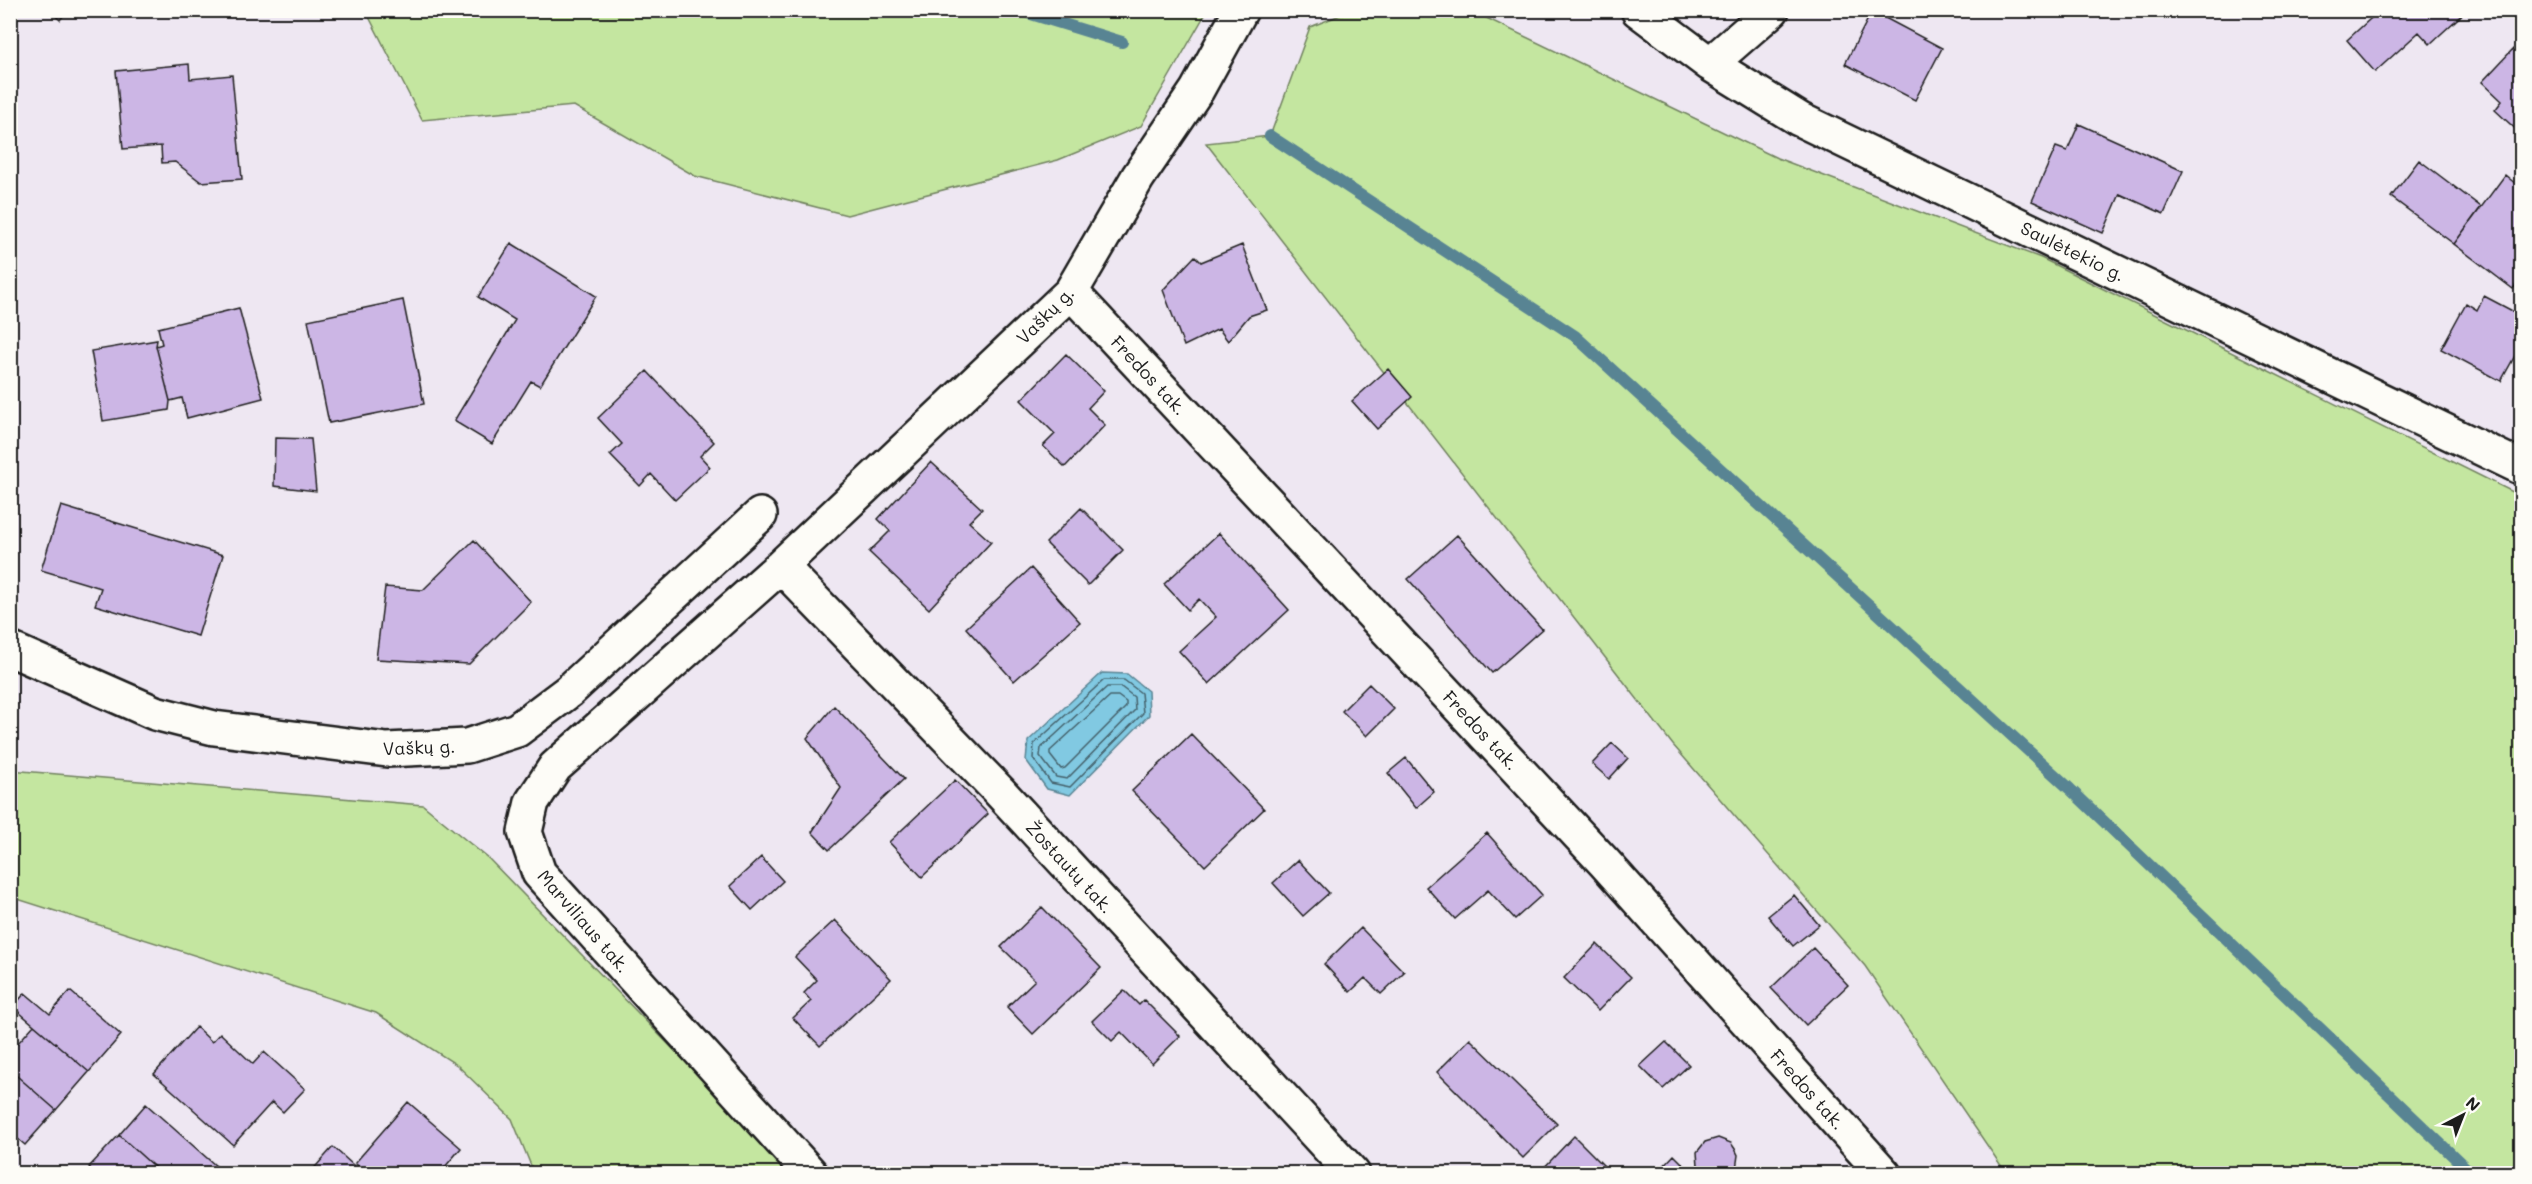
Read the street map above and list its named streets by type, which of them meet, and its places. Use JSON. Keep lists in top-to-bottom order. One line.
{"streets":{"street":["Saulėtekio g.","Vaškų g.","Fredos tak.","Žostautų tak.","Marviliaus tak."]},"crossings":[["Vaškų g.","Fredos tak."],["Vaškų g.","Žostautų tak."],["Vaškų g.","Marviliaus tak."],["Žostautų tak.","Marviliaus tak."]],"north":"top right"}
